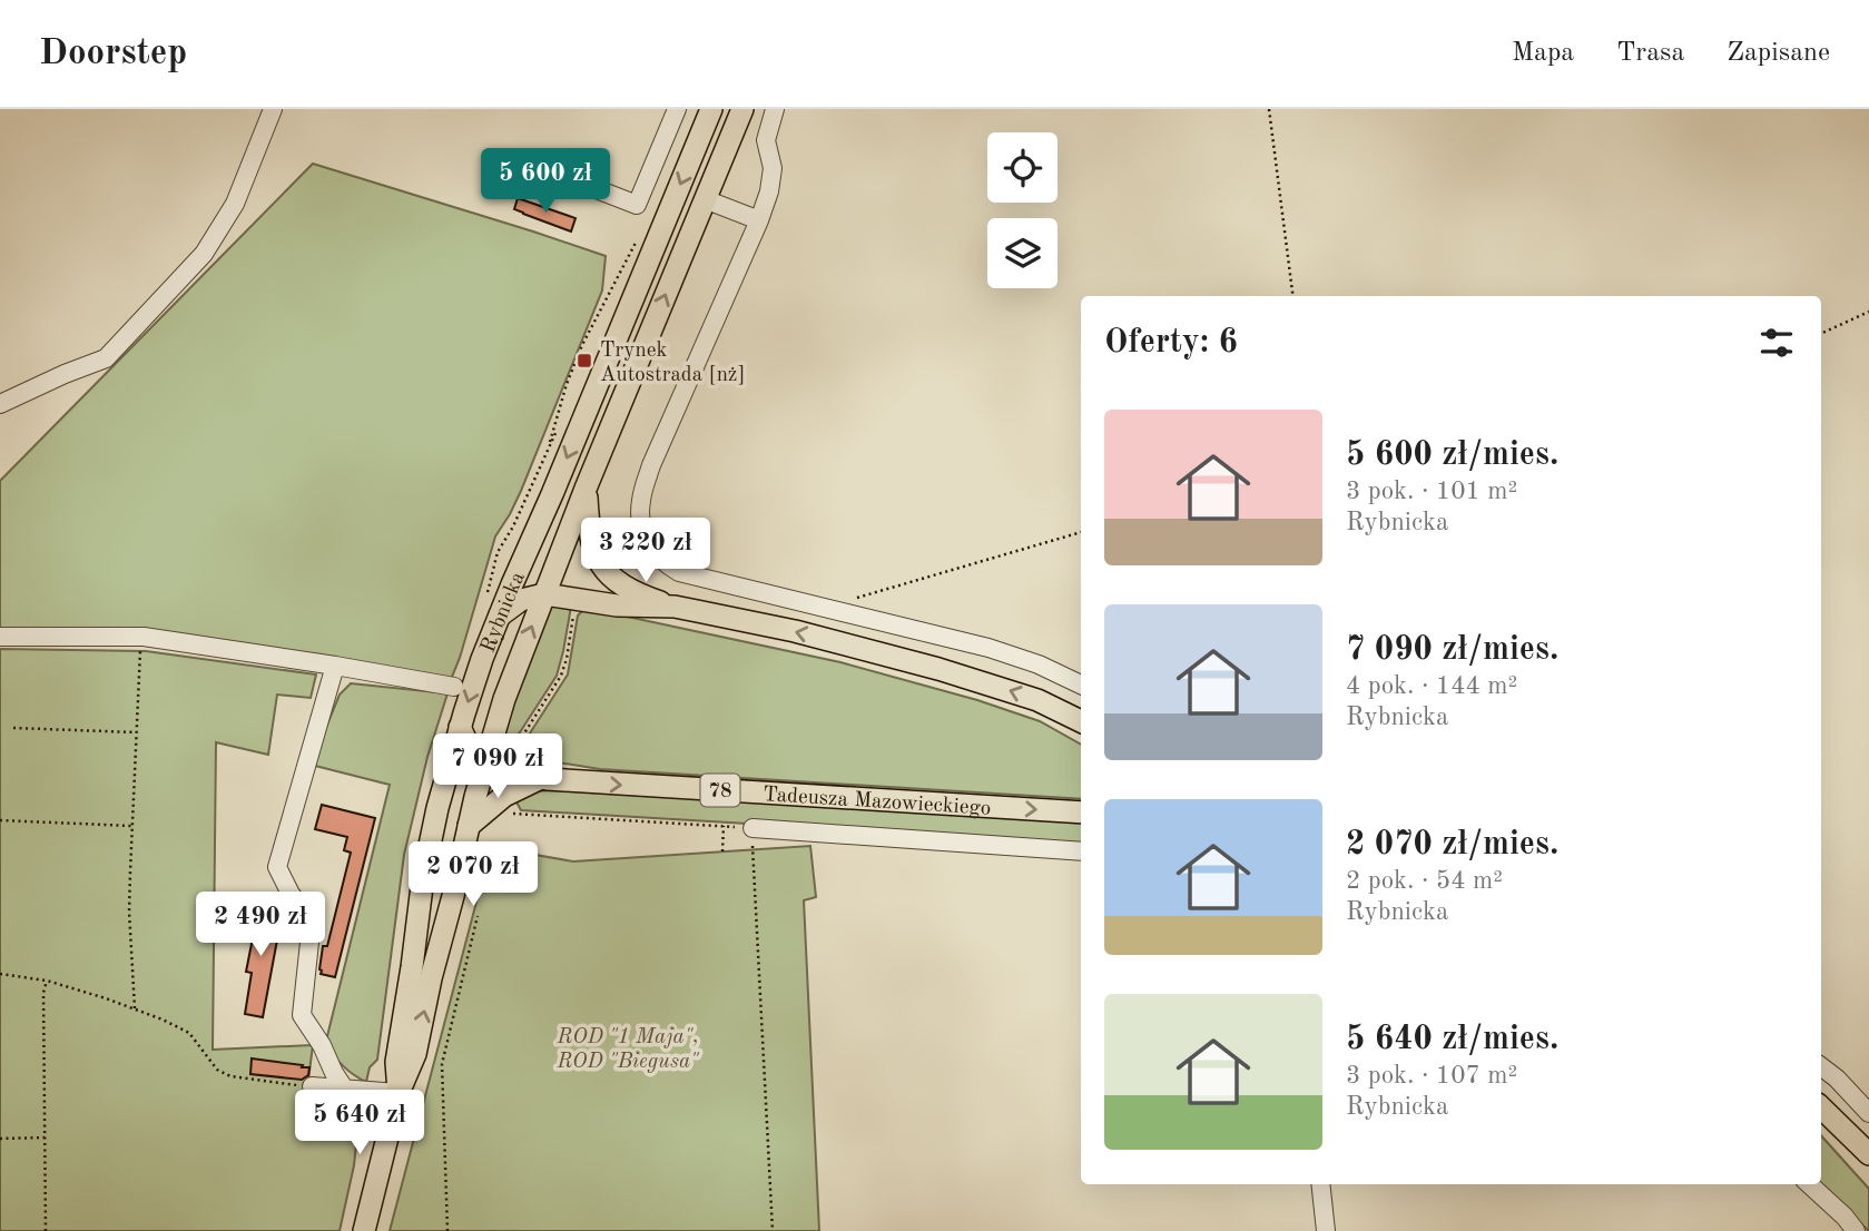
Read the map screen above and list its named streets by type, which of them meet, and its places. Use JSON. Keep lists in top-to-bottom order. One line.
{"streets":{"main road":["Rybnicka","78","Tadeusza Mazowieckiego"]},"crossings":[["Rybnicka","Tadeusza Mazowieckiego"]],"parks":["ROD \"1 Maja\", ROD \"Biegusa\""],"places":{"transit":["Trynek Autostrada [nż]"]},"page":{"header":"Doorstep","nav":["Mapa","Trasa","Zapisane"],"price":["5 600 zł","3 220 zł","7 090 zł","2 070 zł","2 490 zł","5 640 zł"],"heading":"Oferty: 6","list":[{"name":"5 600 zł/mies.","note":"3 pok. · 101 m² · Rybnicka"},{"name":"7 090 zł/mies.","note":"4 pok. · 144 m² · Rybnicka"},{"name":"2 070 zł/mies.","note":"2 pok. · 54 m² · Rybnicka"},{"name":"5 640 zł/mies.","note":"3 pok. · 107 m² · Rybnicka"}]}}
